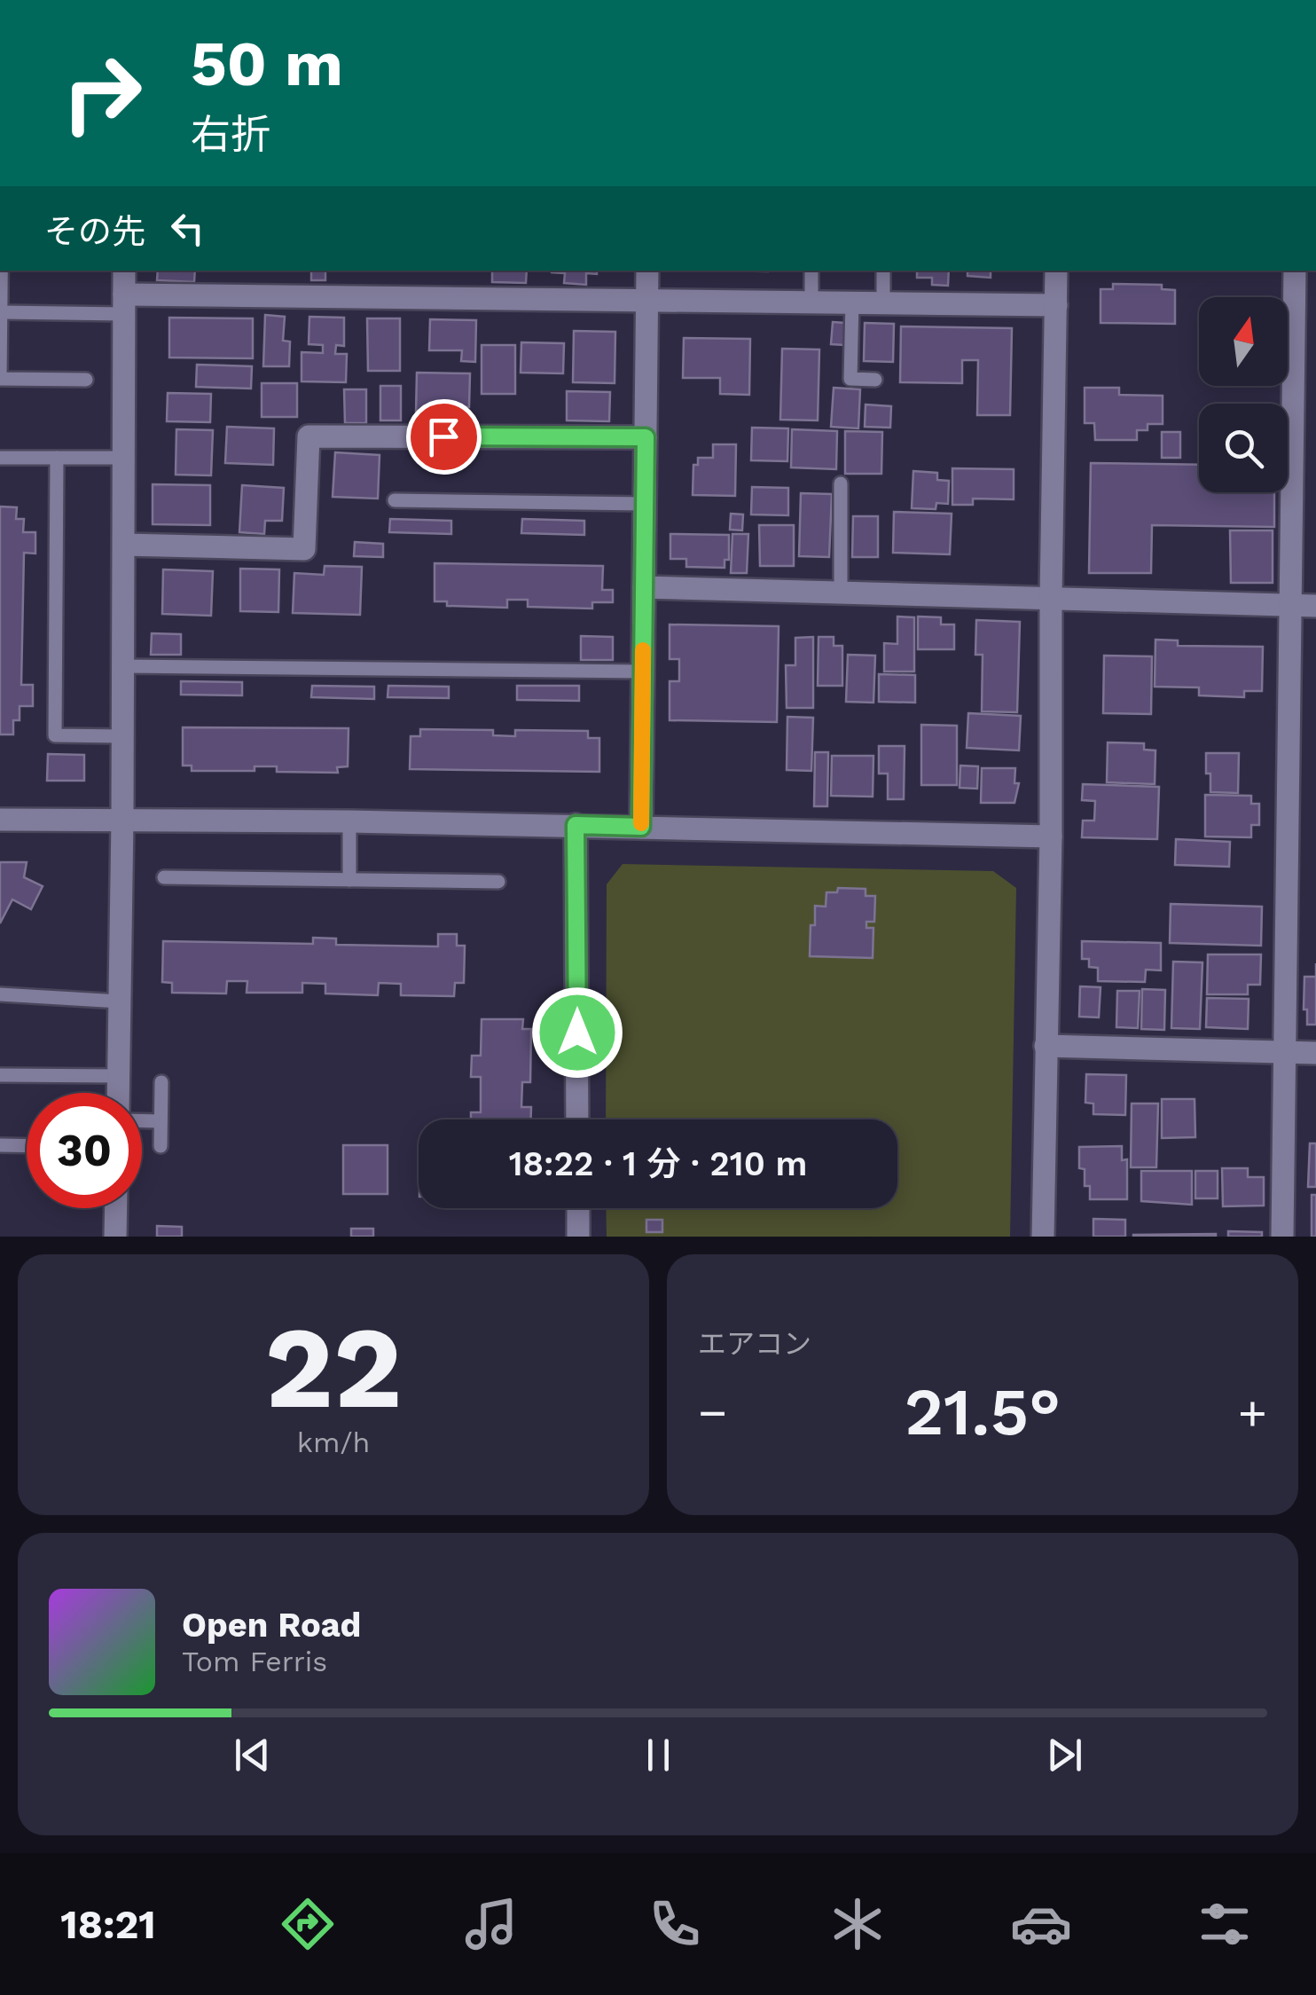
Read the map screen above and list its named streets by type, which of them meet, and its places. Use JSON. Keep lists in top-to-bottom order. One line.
{"north":"top","page":{"turn":["50 m","右折"],"then":"その先","limit":"30","trip":"18:22 · 1 分 · 210 m","tile":[["22","km/h"],"エアコン"],"heat":["−","21.5°","+"],"song":["Open Road","Tom Ferris"],"tabs":"18:21"}}
